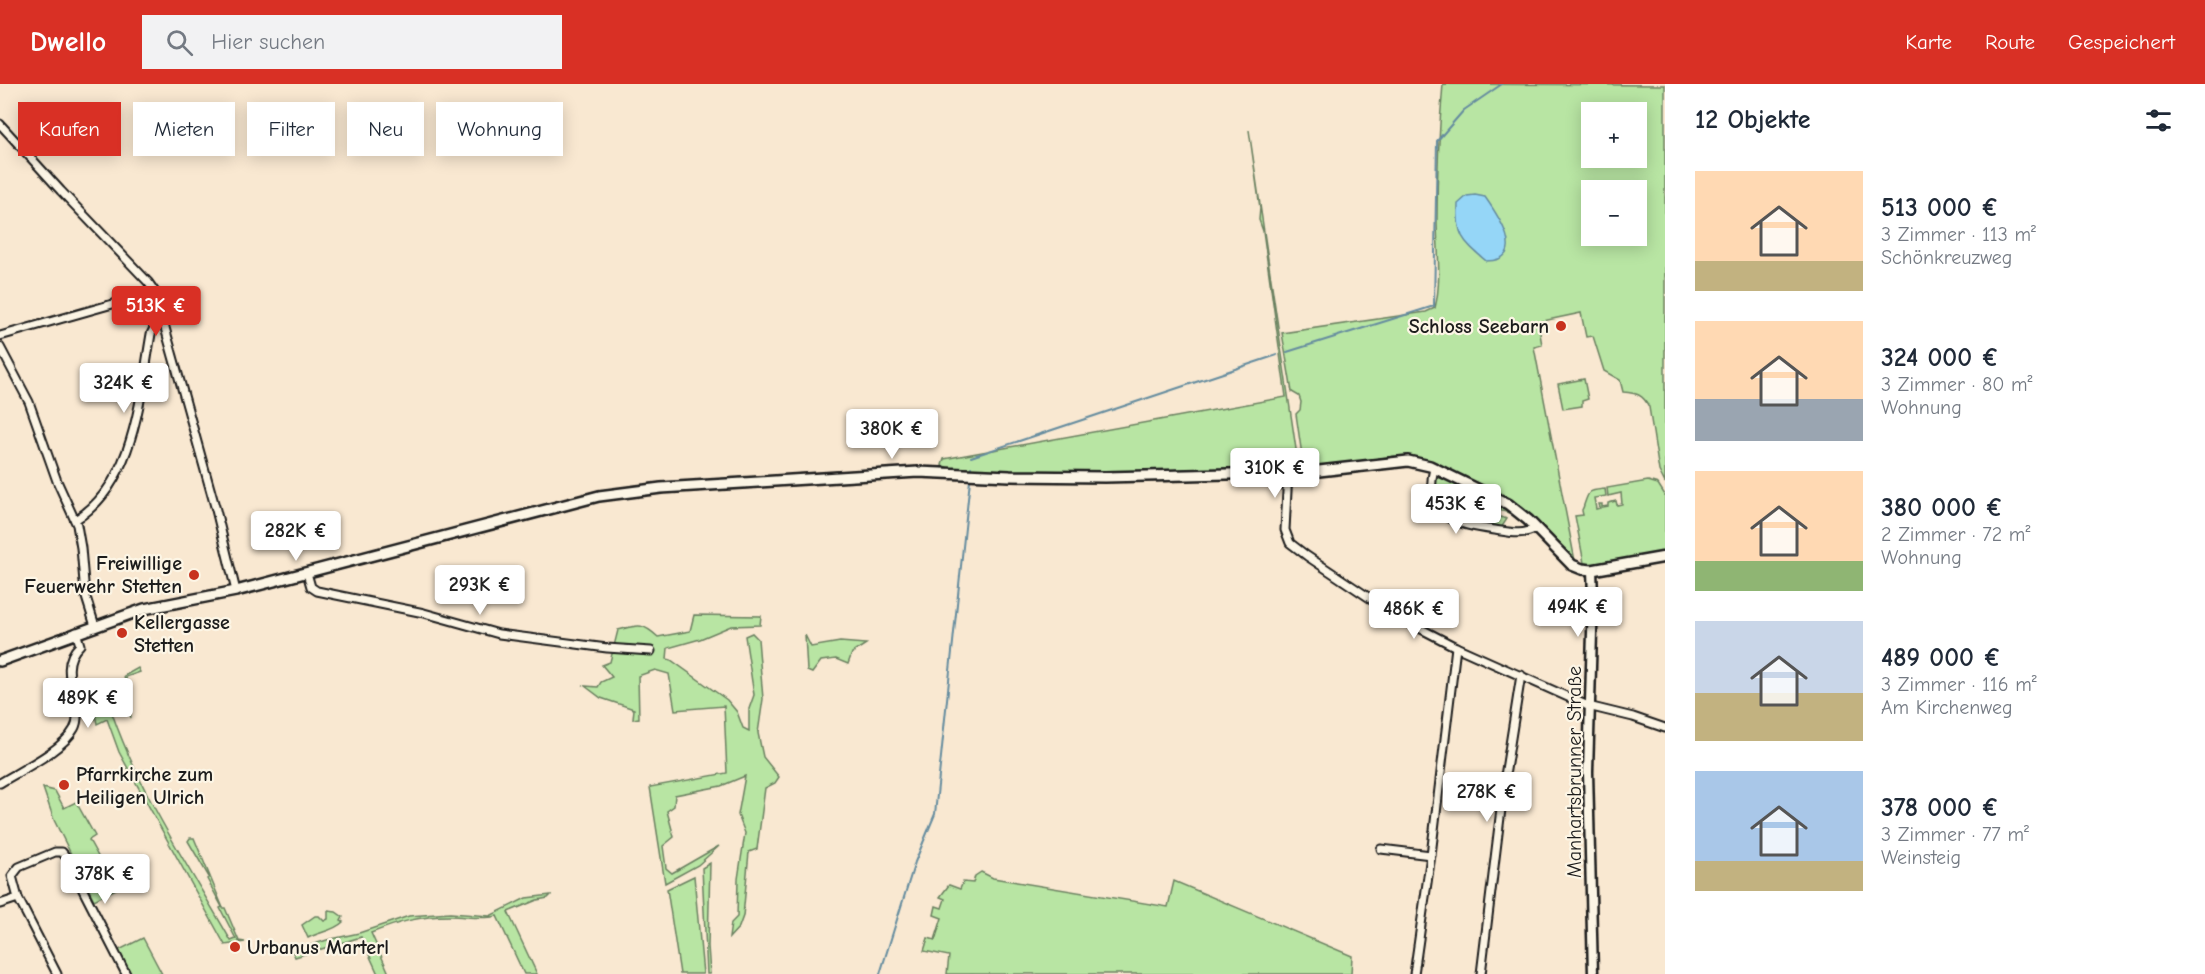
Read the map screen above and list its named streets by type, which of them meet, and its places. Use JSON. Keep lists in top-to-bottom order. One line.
{"streets":{"street":["Manhartsbrunner Straße"]},"places":["Schloss Seebarn","Freiwillige Feuerwehr Stetten","Kellergasse Stetten","Pfarrkirche zum Heiligen Ulrich","Urbanus Marterl"],"page":{"header":"Dwello","search":"Hier suchen","nav":["Karte","Route","Gespeichert"],"heading":"12 Objekte","map_buttons":["+","−"],"chip":["Kaufen","Mieten","Filter","Neu","Wohnung"],"list":[{"name":"513 000 €","note":"3 Zimmer · 113 m² · Schönkreuzweg"},{"name":"324 000 €","note":"3 Zimmer · 80 m² · Wohnung"},{"name":"380 000 €","note":"2 Zimmer · 72 m² · Wohnung"},{"name":"489 000 €","note":"3 Zimmer · 116 m² · Am Kirchenweg"},{"name":"378 000 €","note":"3 Zimmer · 77 m² · Weinsteig"}],"price":["513K €","324K €","380K €","310K €","453K €","282K €","293K €","494K €","486K €","489K €","278K €","378K €"]}}
